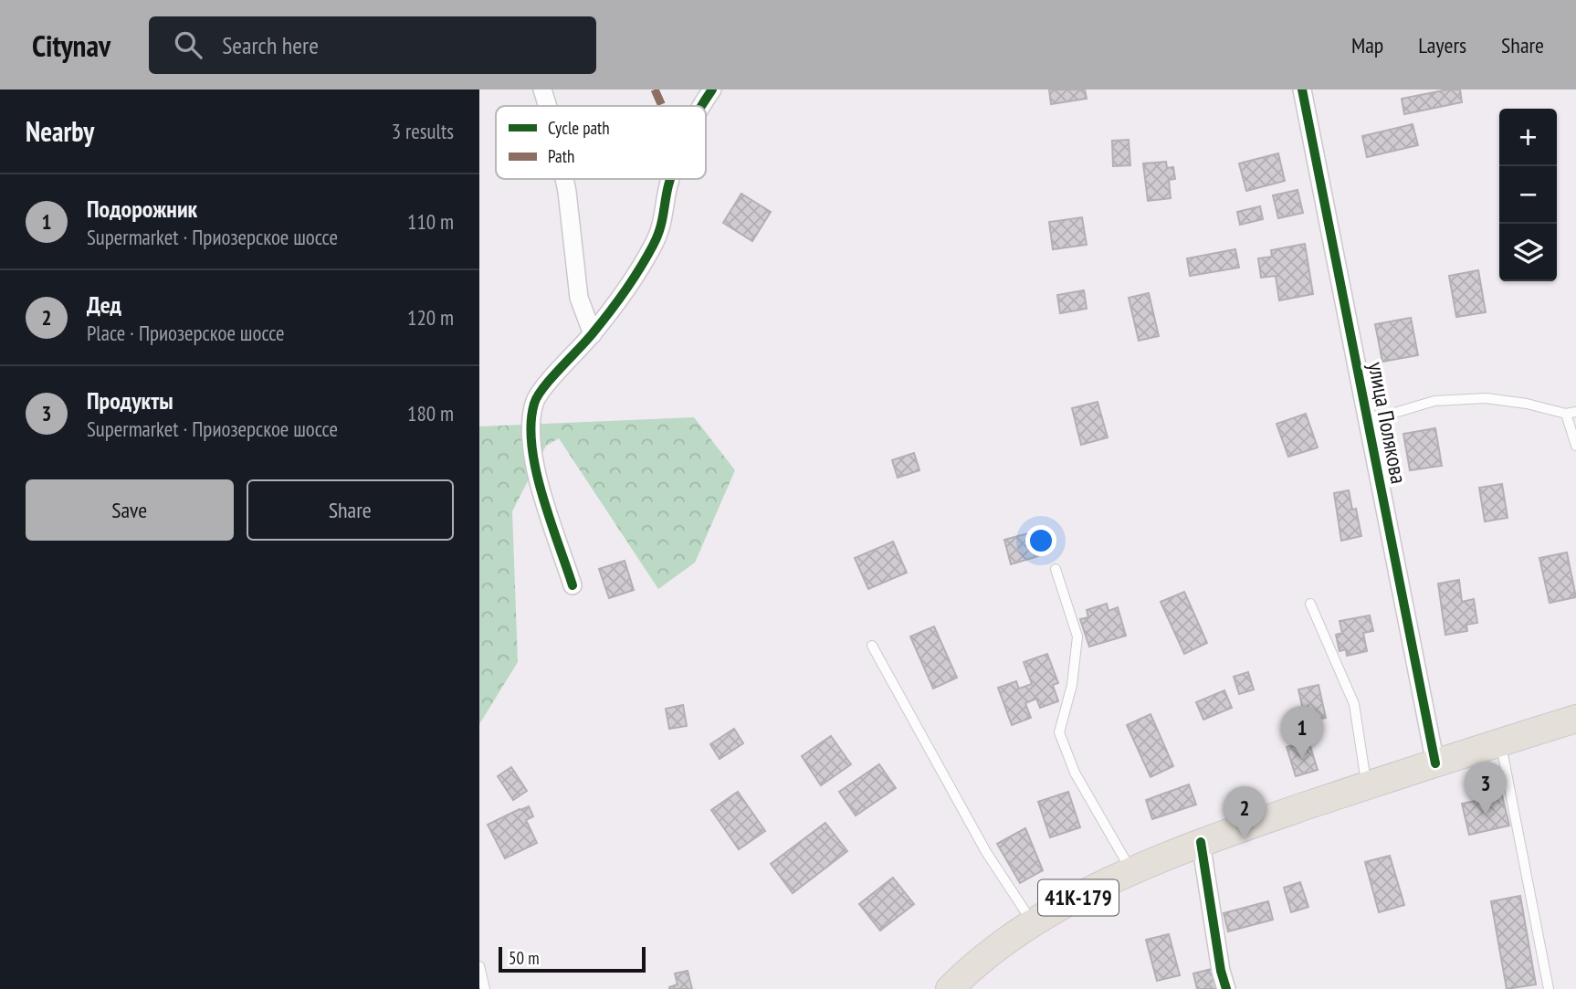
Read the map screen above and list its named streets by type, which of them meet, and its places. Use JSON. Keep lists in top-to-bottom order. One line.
{"streets":{"main road":["41К-179"],"street":["улица Полякова"]},"crossings":[["улица Полякова","41К-179"]],"legend":["Cycle path","Path"],"scale_bar":"50 m","page":{"header":"Citynav","search":"Search here","nav":["Map","Layers","Share"],"heading":["Nearby","3 results"],"map_buttons":["+","−"],"list":[{"mark":"1","name":"Подорожник","note":"Supermarket · Приозерское шоссе","value":"110 m"},{"mark":"2","name":"Дед","note":"Place · Приозерское шоссе","value":"120 m"},{"mark":"3","name":"Продукты","note":"Supermarket · Приозерское шоссе","value":"180 m"}],"buttons":["Save","Share"],"pins":["1","3","2"],"scale":"50 m"}}
